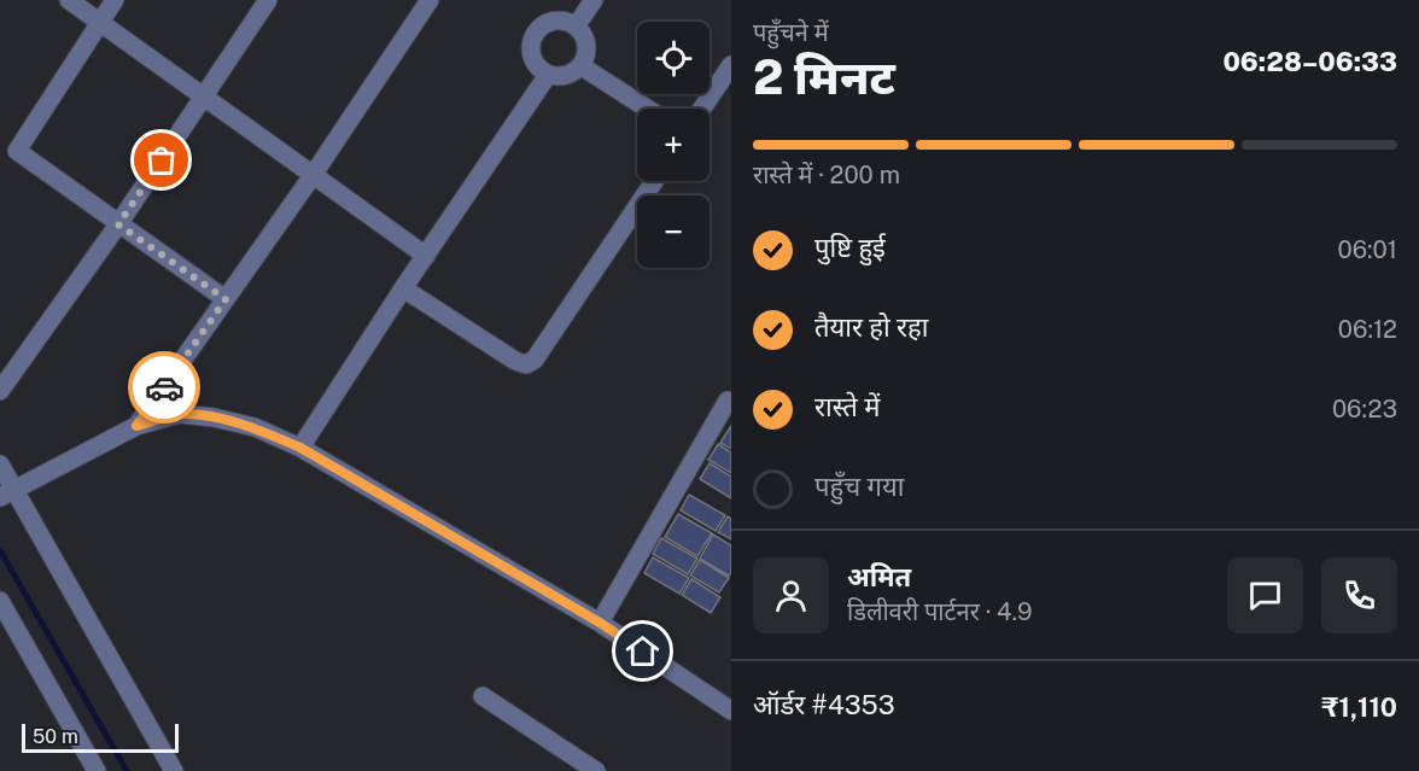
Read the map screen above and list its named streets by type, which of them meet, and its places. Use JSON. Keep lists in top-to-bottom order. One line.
{"scale_bar":"50 m","page":{"heading":["2 मिनट","पहुँचने में","06:28–06:33"],"panel":["अमित","डिलीवरी पार्टनर · 4.9","ऑर्डर #4353","₹1,110"],"map_buttons":["+","−"],"bar":"रास्ते में · 200 m","list":[["पुष्टि हुई","06:01"],["तैयार हो रहा","06:12"],["रास्ते में","06:23"],"पहुँच गया"],"scale":"50 m"}}
